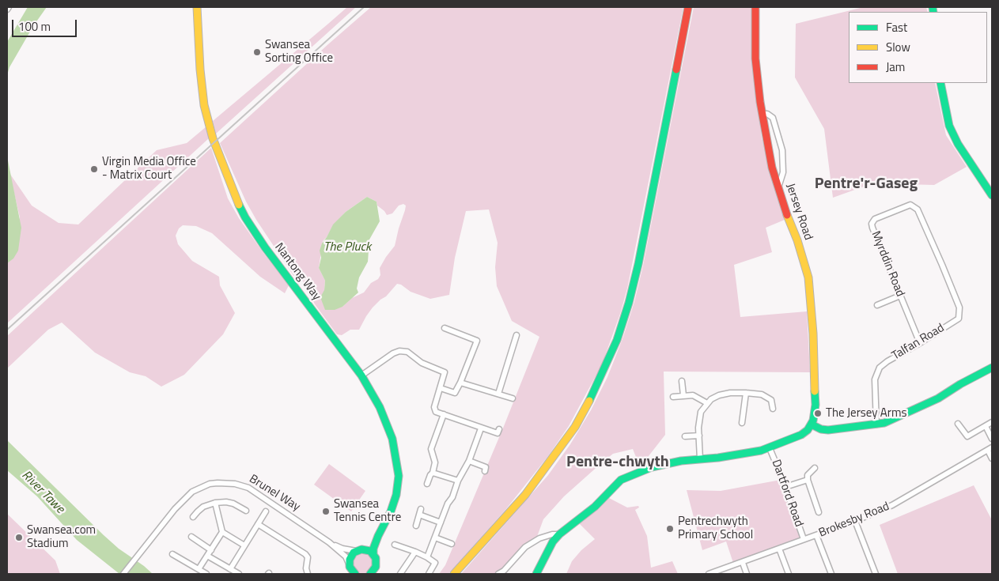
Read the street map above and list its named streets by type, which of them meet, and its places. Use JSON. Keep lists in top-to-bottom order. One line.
{"streets":{"main road":["Jersey Road","Nantong Way"],"street":["Myrddin Road","Talfan Road","Brunel Way","Dartford Road","Brokesby Road"]},"crossings":[["Myrddin Road","Talfan Road"],["Nantong Way","Brunel Way"],["Dartford Road","Brokesby Road"]],"districts":["Pentre'r-Gaseg","Pentre-chwyth"],"water":["The Pluck","River Tawe"],"places":["Swansea Sorting Office","Virgin Media Office - Matrix Court","The Jersey Arms","Swansea Tennis Centre","Pentrechwyth Primary School","Swansea.com Stadium"],"legend":["Fast","Slow","Jam"],"scale_bar":"100 m"}
